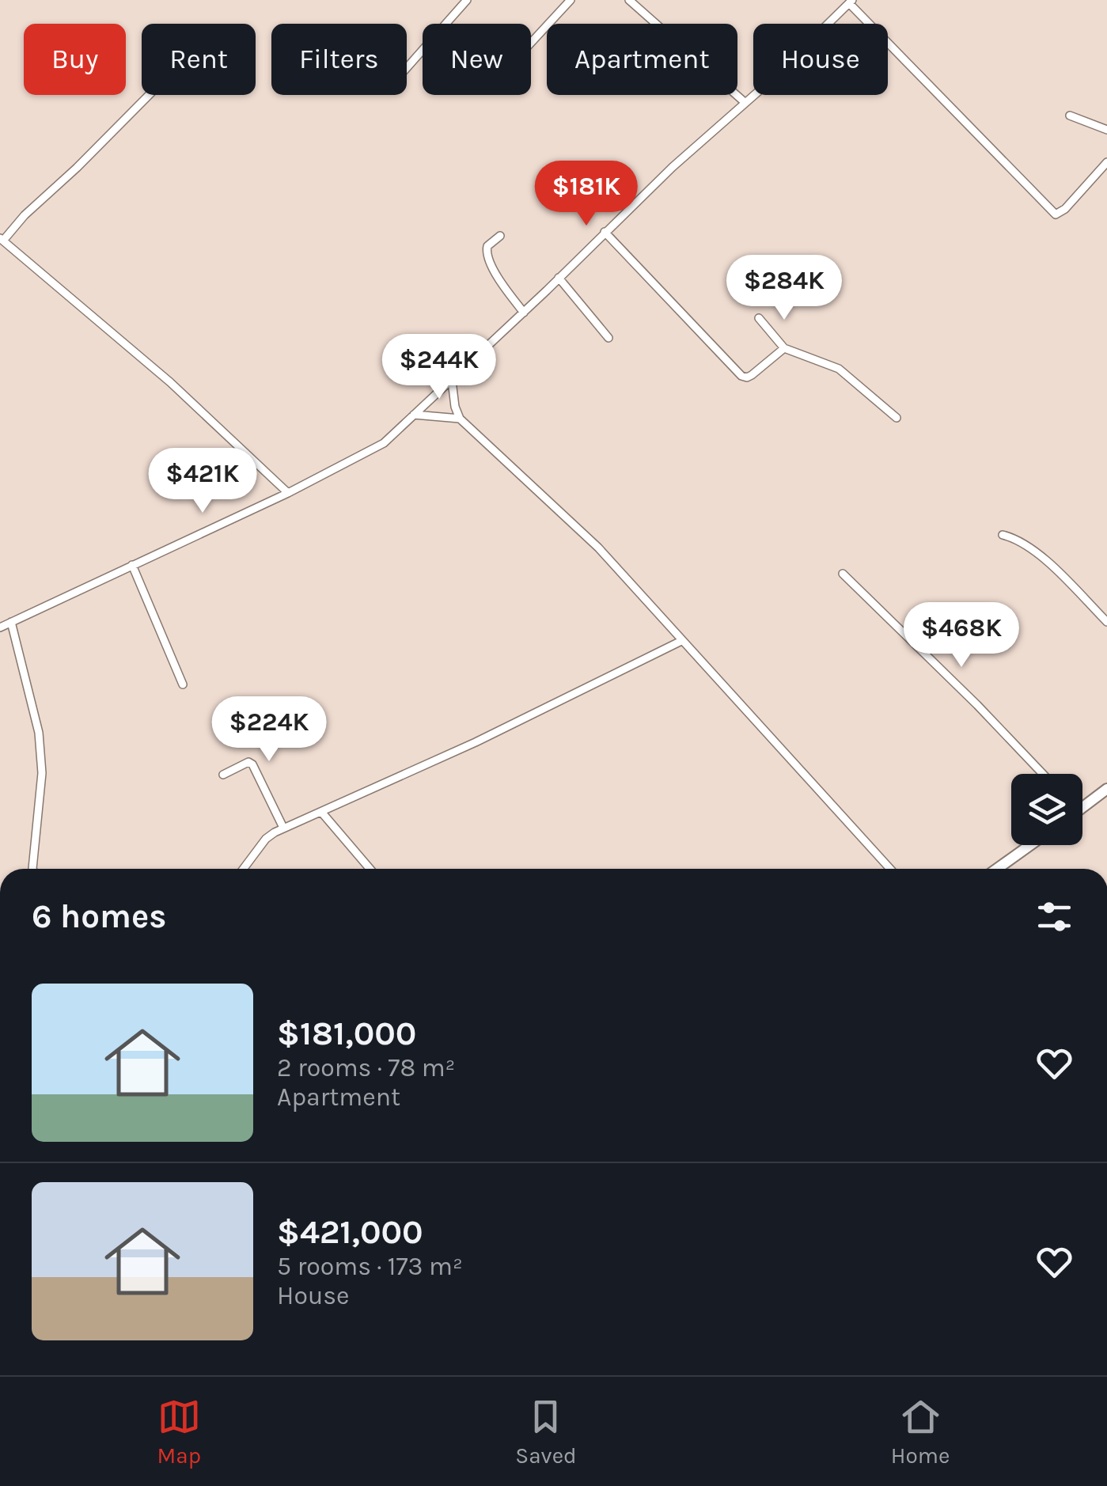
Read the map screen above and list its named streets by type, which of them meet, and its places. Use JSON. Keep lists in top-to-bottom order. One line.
{"page":{"chip":["Buy","Rent","Filters","New","Apartment","House"],"price":["$181K","$284K","$244K","$421K","$468K","$224K"],"heading":"6 homes","list":[{"name":"$181,000","note":"2 rooms · 78 m² · Apartment"},{"name":"$421,000","note":"5 rooms · 173 m² · House"}],"tabs":["Map","Saved","Home"]}}
